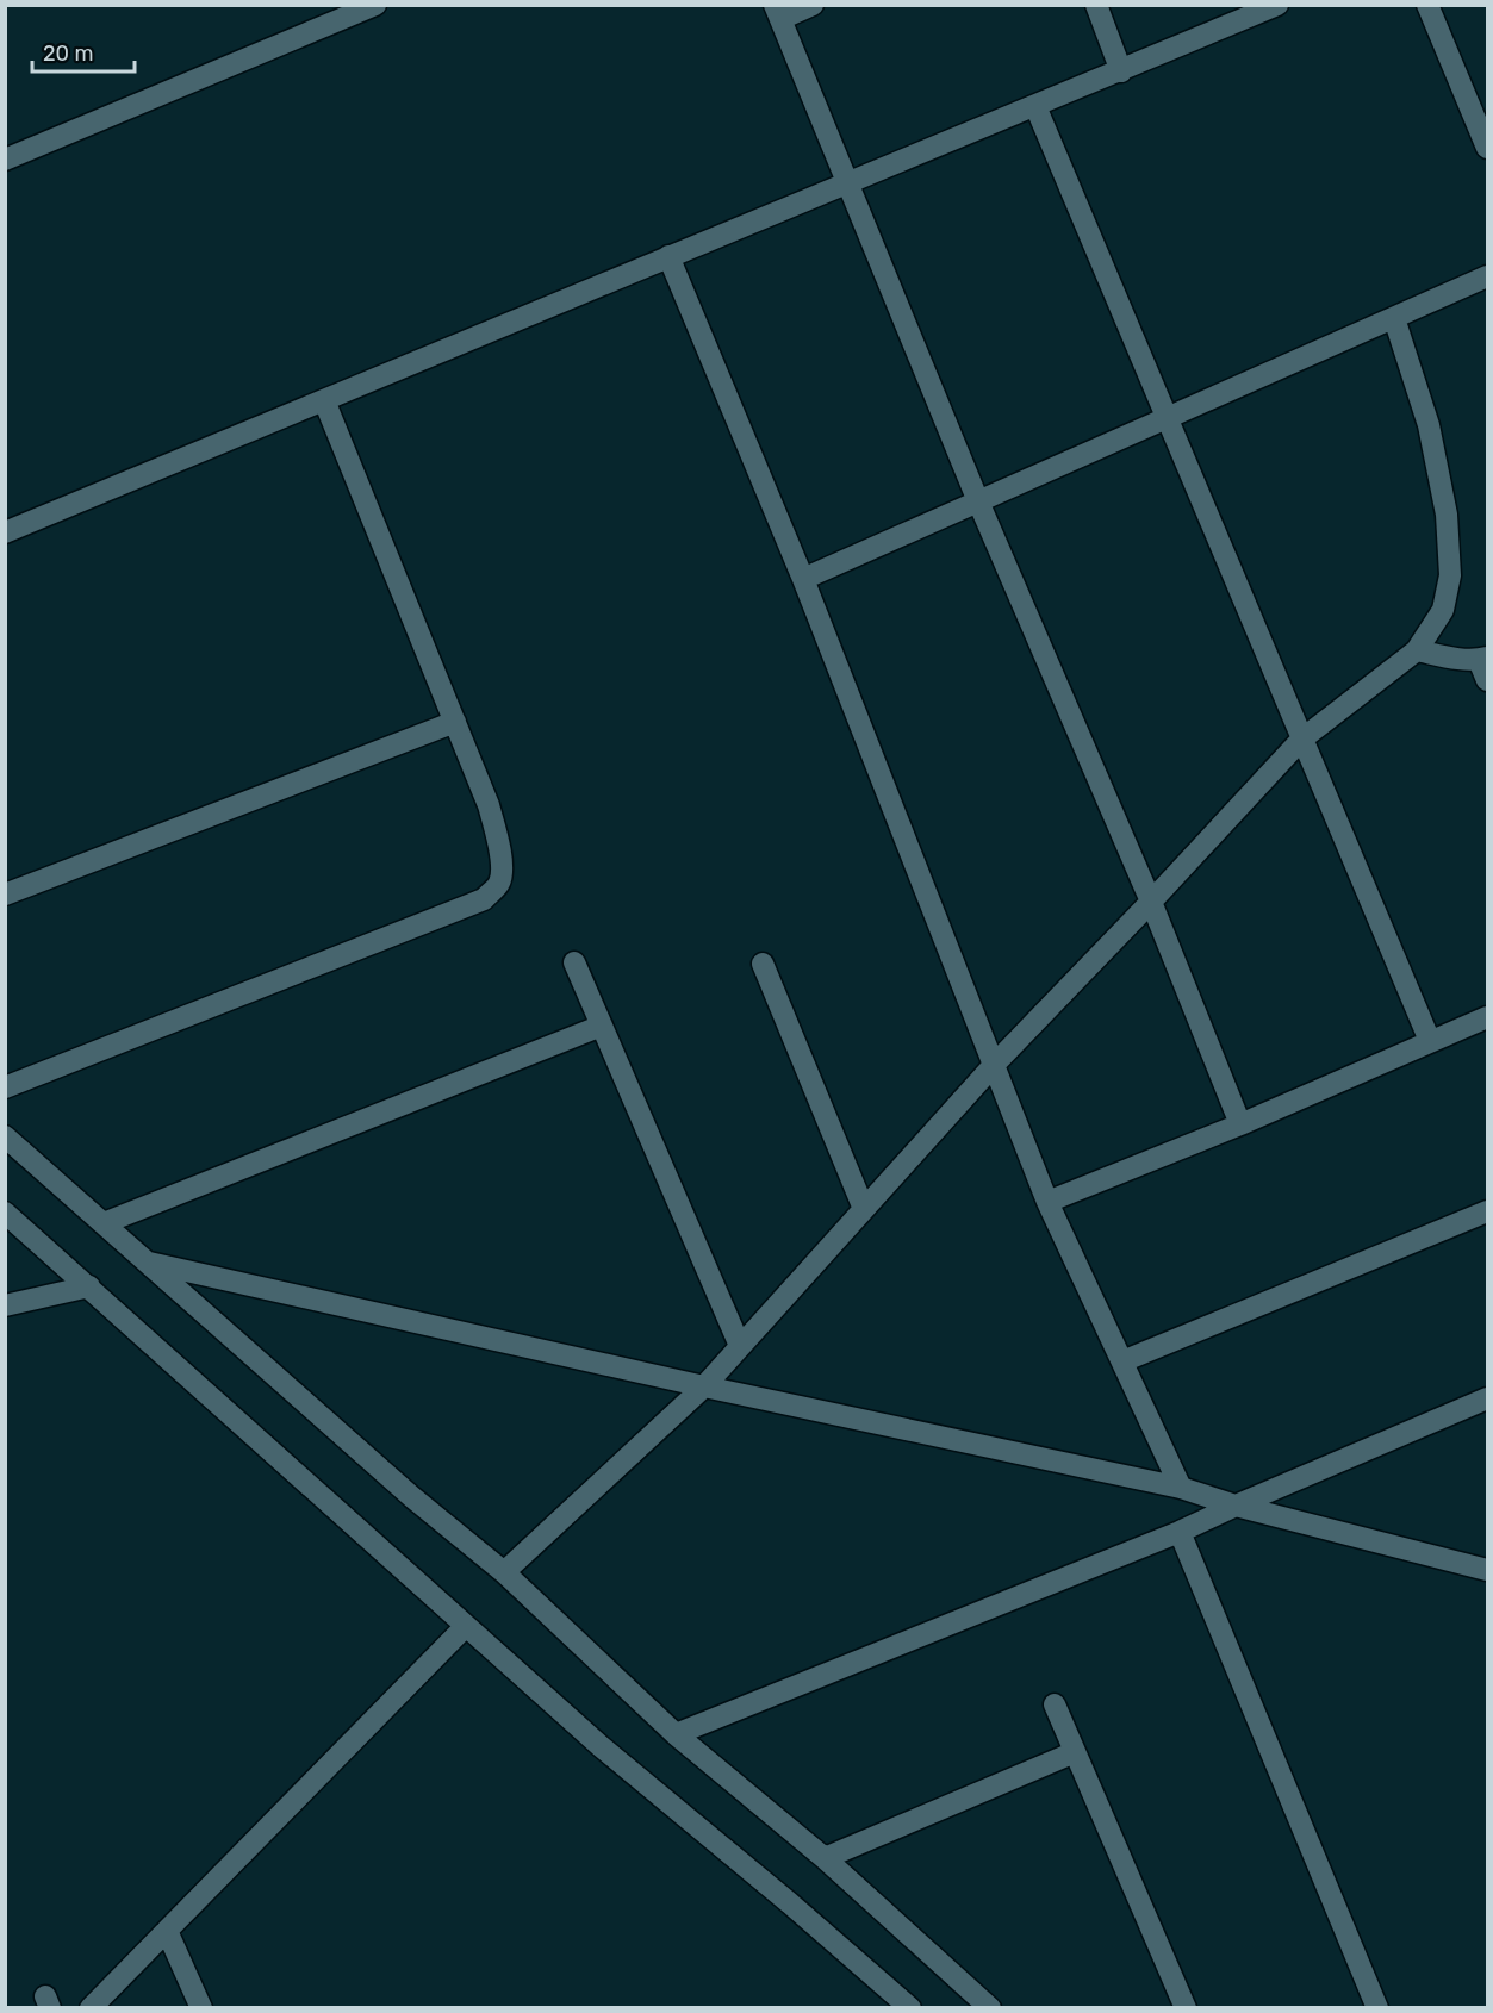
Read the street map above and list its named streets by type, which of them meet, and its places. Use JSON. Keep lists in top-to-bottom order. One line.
{"scale_bar":"20 m"}
